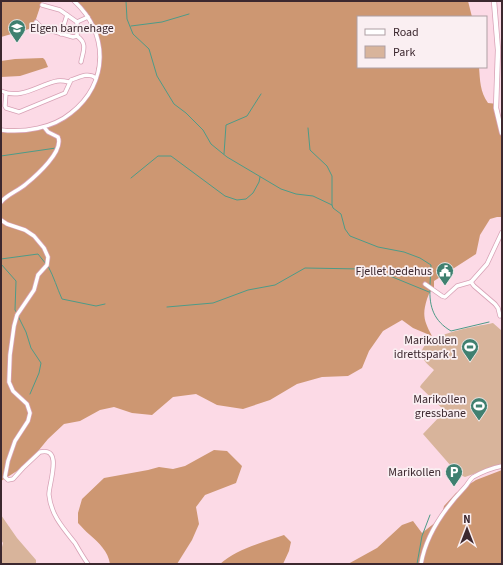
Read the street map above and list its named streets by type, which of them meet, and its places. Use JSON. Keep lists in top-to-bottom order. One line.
{"places":{"school or university":["Elgen barnehage"],"public building":["Fjellet bedehus"],"sports":["Marikollen idrettspark 1","Marikollen gressbane"],"parking":["Marikollen"]},"legend":["Road","Park"],"north":"top"}
